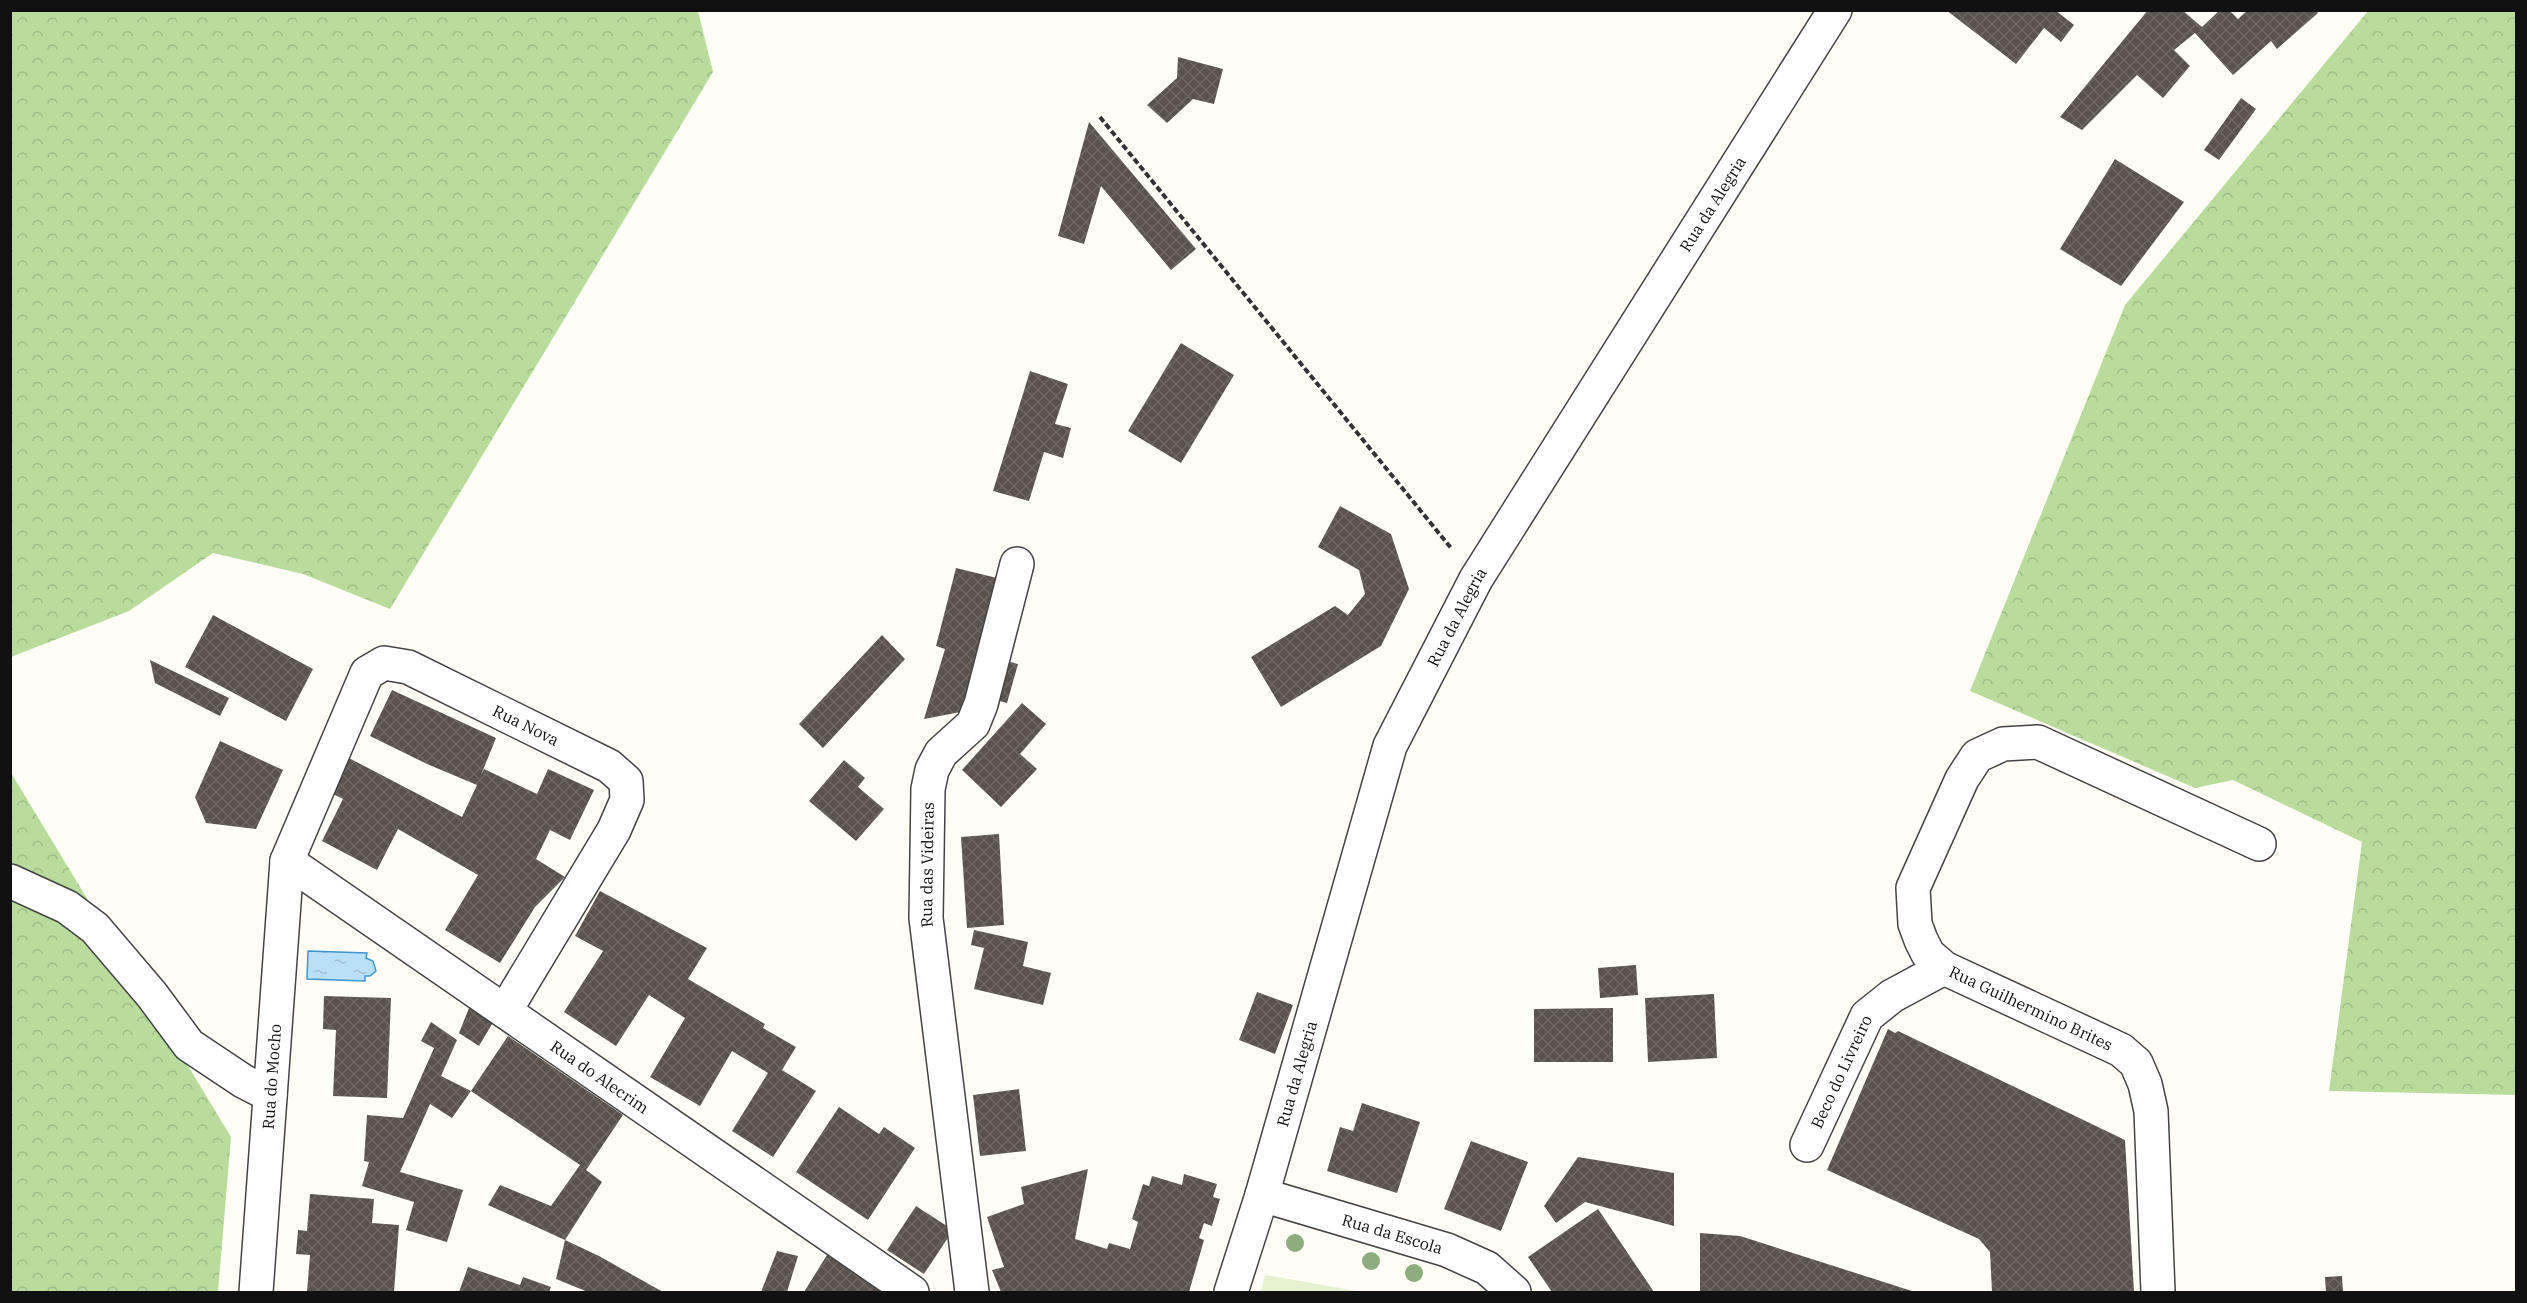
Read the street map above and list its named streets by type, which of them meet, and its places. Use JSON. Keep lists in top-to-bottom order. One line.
{"streets":{"street":["Rua da Alegria","Rua Nova","Rua das Videiras","Rua Guilhermino Brites","Beco do Livreiro","Rua do Mocho","Rua do Alecrim","Rua da Escola"]},"crossings":[["Rua da Alegria","Rua da Escola"],["Rua Nova","Rua do Mocho"],["Rua Nova","Rua do Alecrim"],["Rua Guilhermino Brites","Beco do Livreiro"],["Rua do Mocho","Rua do Alecrim"]]}
